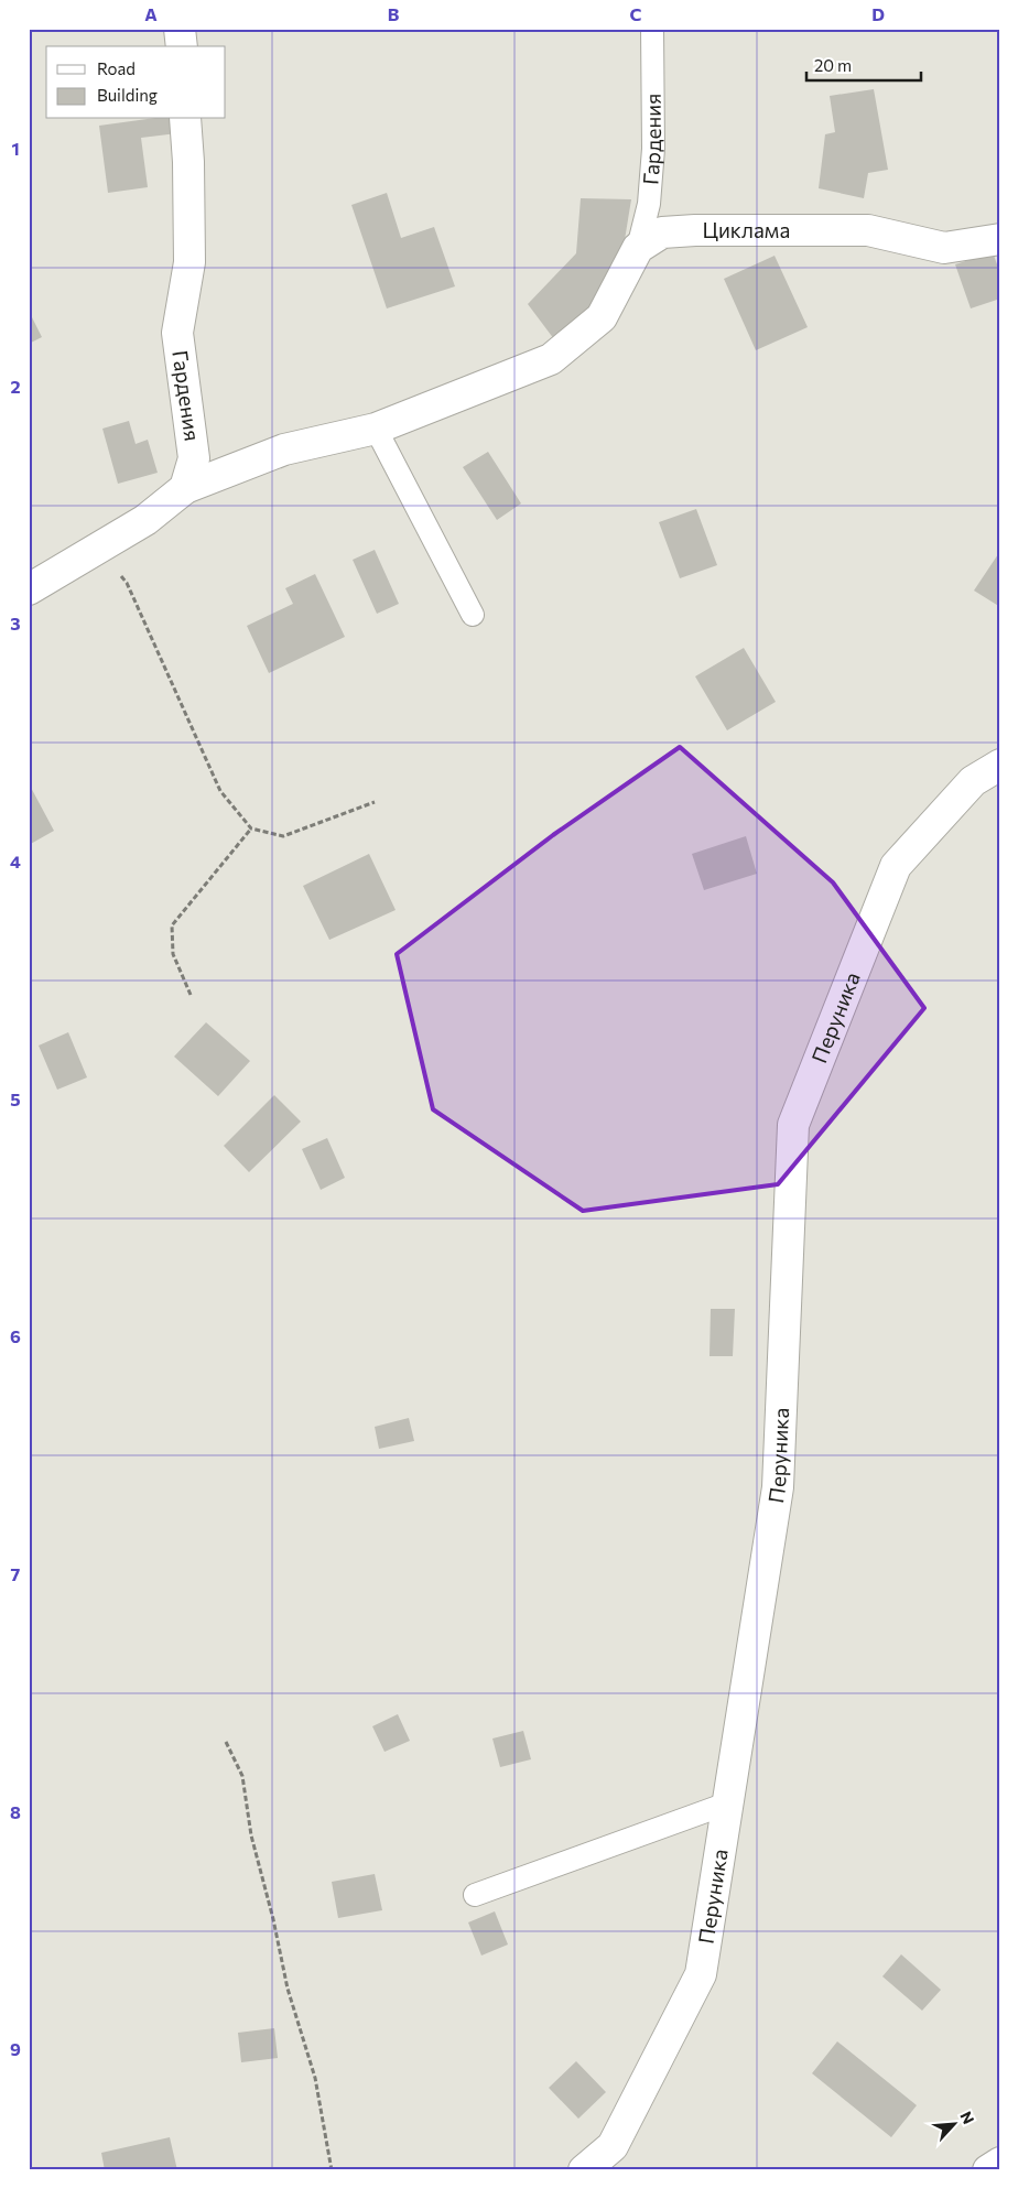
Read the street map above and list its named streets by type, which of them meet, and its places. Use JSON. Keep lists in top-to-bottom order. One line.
{"streets":{"street":["Гардения","Циклама","Перуника"]},"crossings":[["Гардения","Циклама"]],"legend":["Road","Building"],"scale_bar":"20 m","north":"top right","grid":{"columns":["A","B","C","D"],"rows":["1","2","3","4","5","6","7","8","9"]}}
